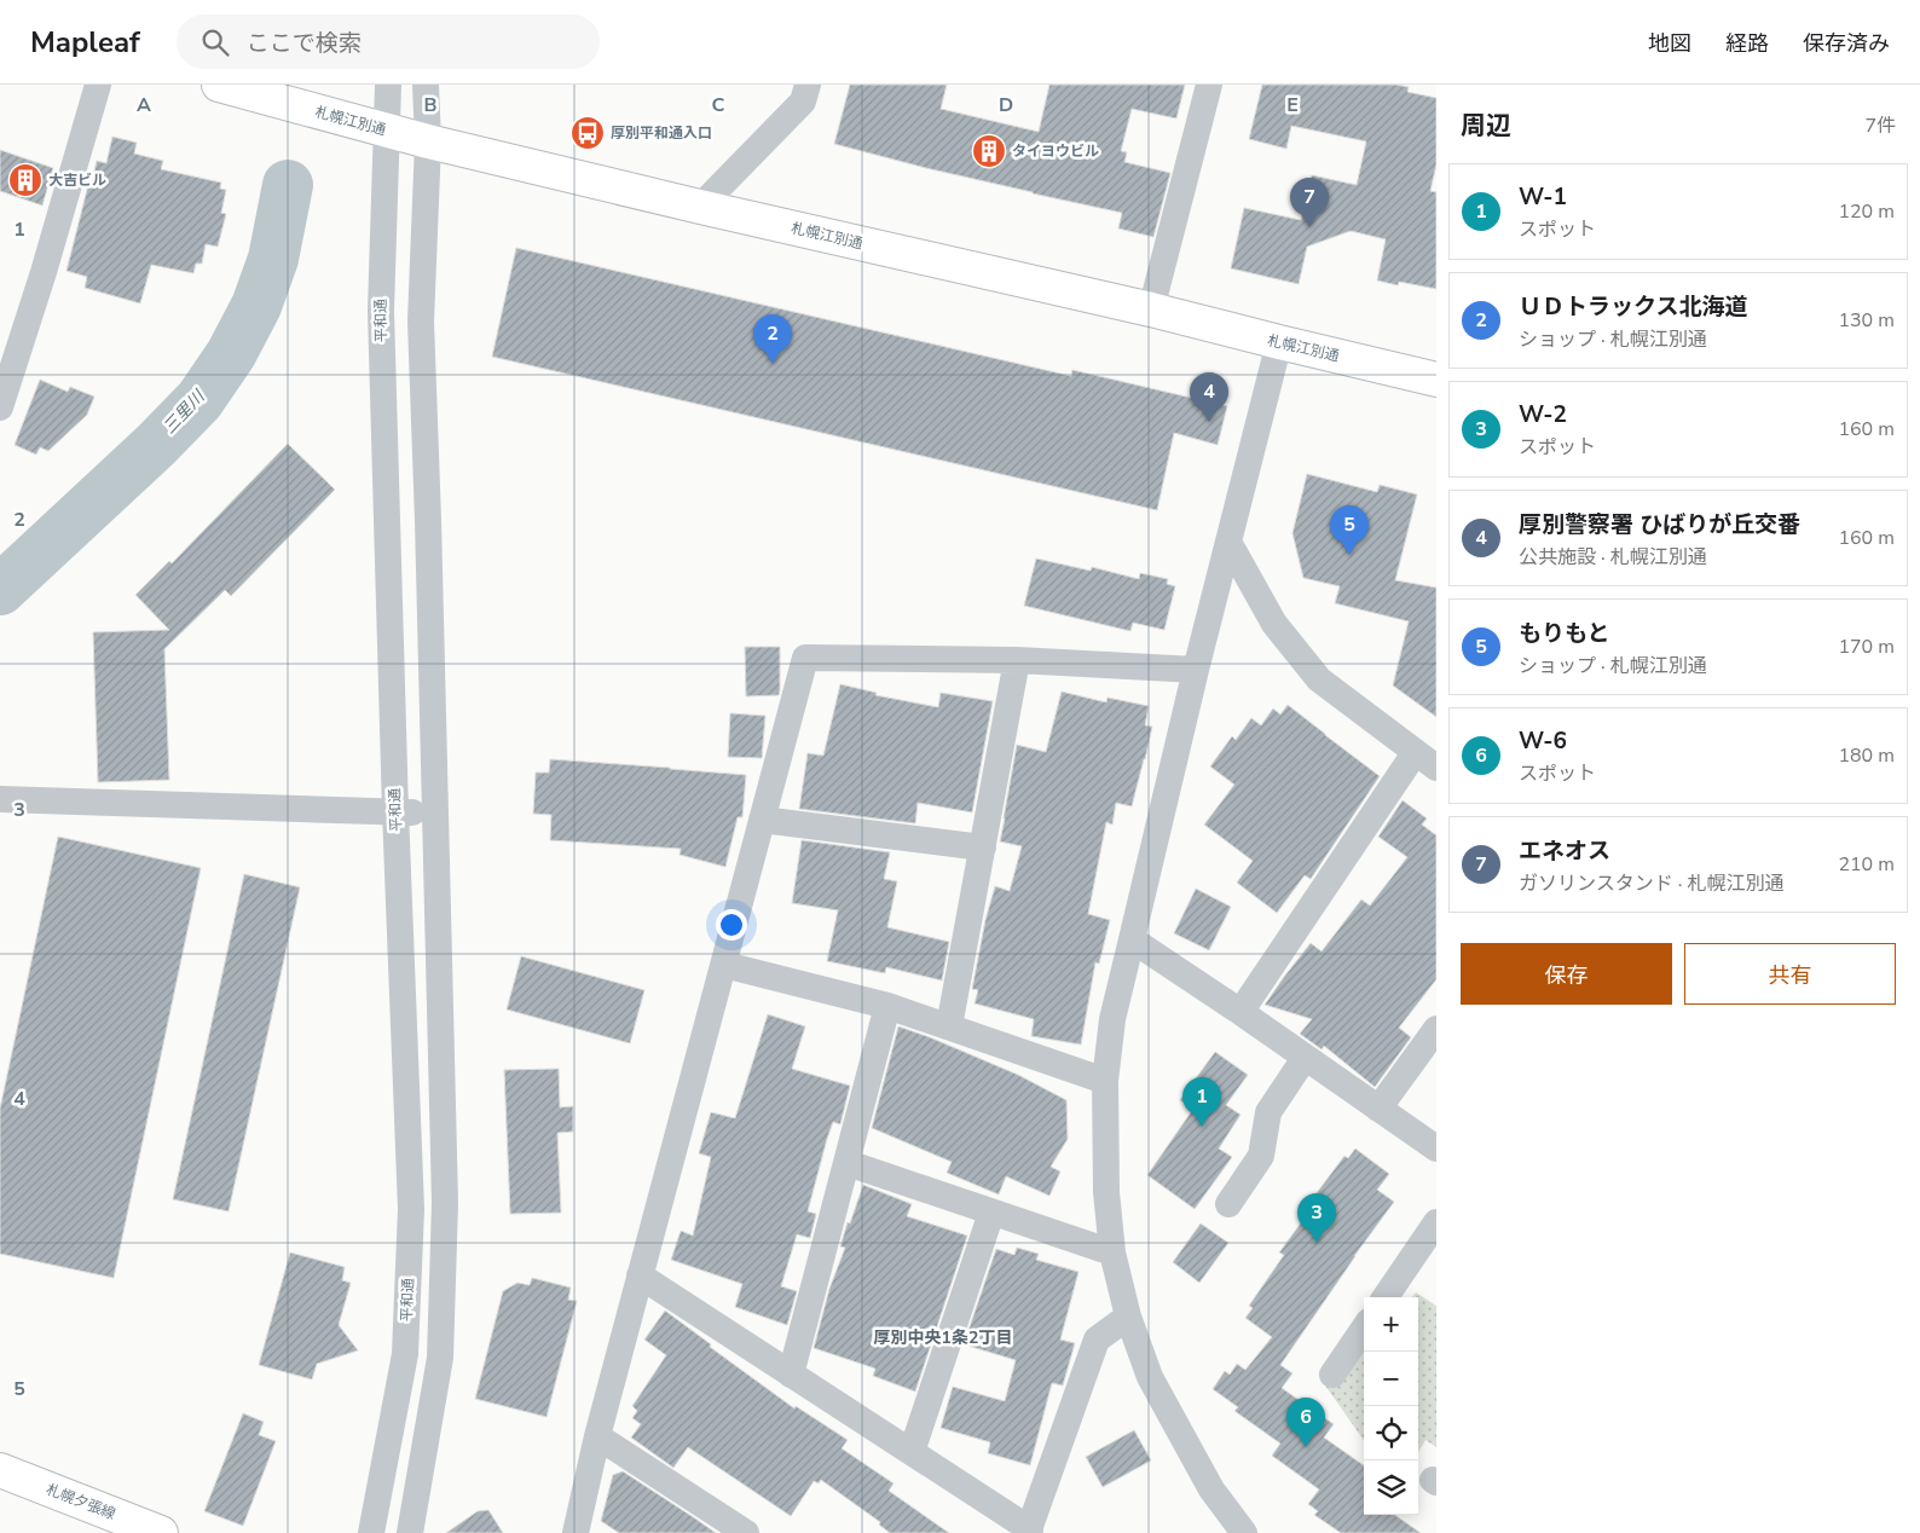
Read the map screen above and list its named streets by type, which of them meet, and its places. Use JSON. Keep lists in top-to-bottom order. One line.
{"streets":{"main road":["札幌江別通","札幌夕張線"],"street":["平和通"]},"crossings":[["札幌江別通","平和通"]],"districts":["厚別中央1条2丁目"],"water":["三里川"],"places":{"bus stop":["厚別平和通入口"],"building":["タイヨウビル","大吉ビル"]},"page":{"header":"Mapleaf","search":"ここで検索","nav":["地図","経路","保存済み"],"heading":["周辺","7件"],"list":[{"mark":"1","name":"W-1","note":"スポット","value":"120 m"},{"mark":"2","name":"ＵＤトラックス北海道","note":"ショップ · 札幌江別通","value":"130 m"},{"mark":"3","name":"W-2","note":"スポット","value":"160 m"},{"mark":"4","name":"厚別警察署 ひばりが丘交番","note":"公共施設 · 札幌江別通","value":"160 m"},{"mark":"5","name":"もりもと","note":"ショップ · 札幌江別通","value":"170 m"},{"mark":"6","name":"W-6","note":"スポット","value":"180 m"},{"mark":"7","name":"エネオス","note":"ガソリンスタンド · 札幌江別通","value":"210 m"}],"pins":["7","2","4","5","1","3","6"],"buttons":["保存","共有"],"map_buttons":["+","−"]},"grid":{"columns":["A","B","C","D","E"],"rows":["1","2","3","4","5"]}}
